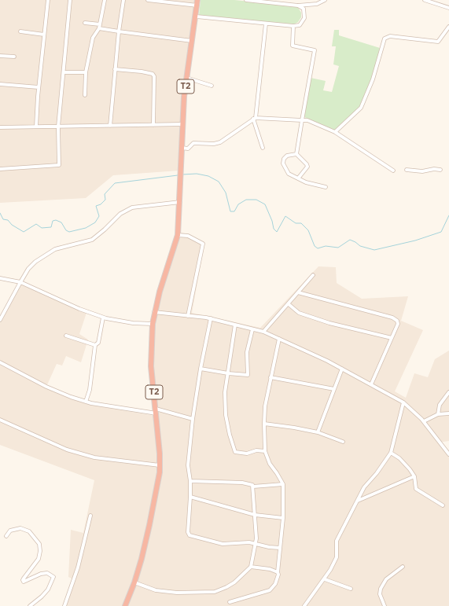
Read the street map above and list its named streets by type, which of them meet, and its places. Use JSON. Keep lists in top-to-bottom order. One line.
{"streets":{"highway":["T2"]}}
